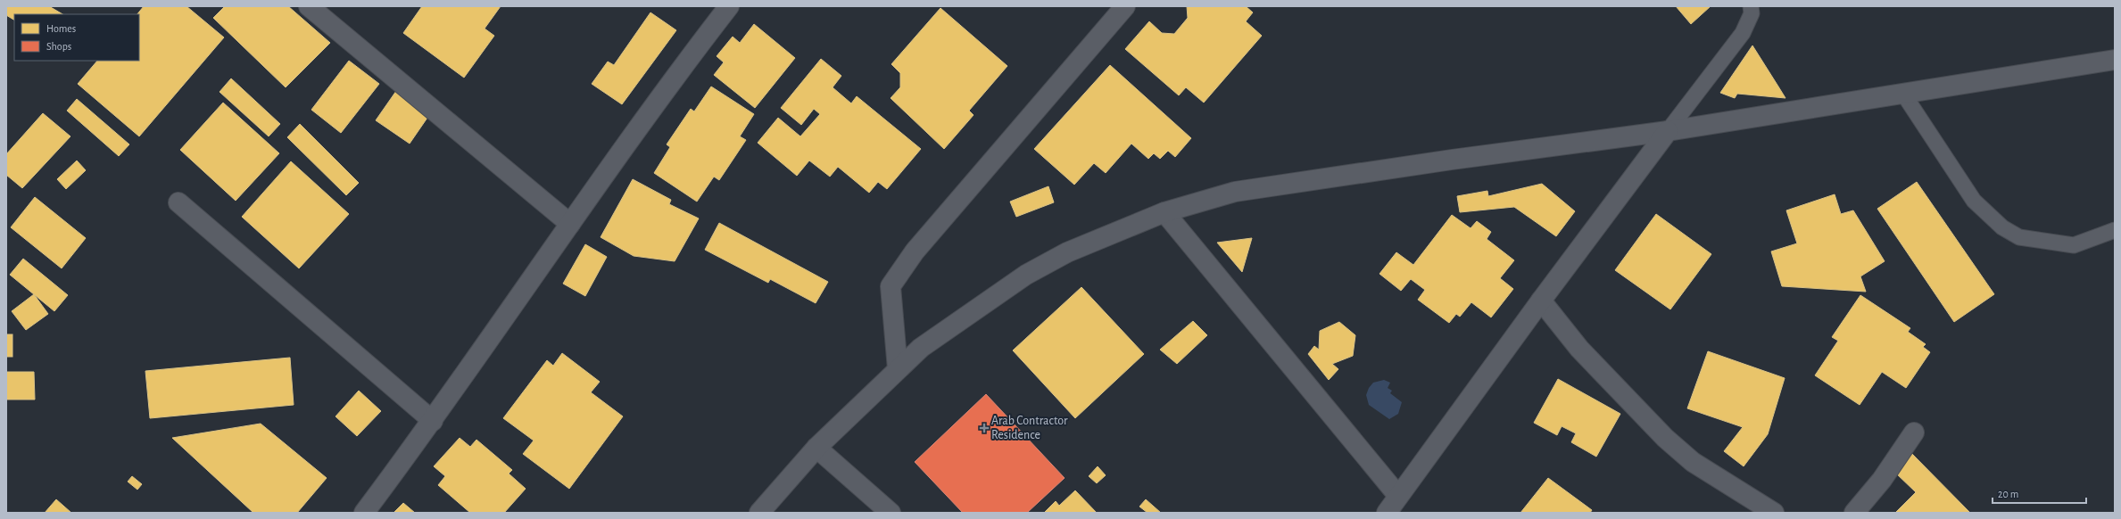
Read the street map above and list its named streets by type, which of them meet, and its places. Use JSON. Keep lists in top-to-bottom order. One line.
{"places":{"health":["Arab Contractor Residence"]},"legend":["Homes","Shops"],"scale_bar":"20 m"}
